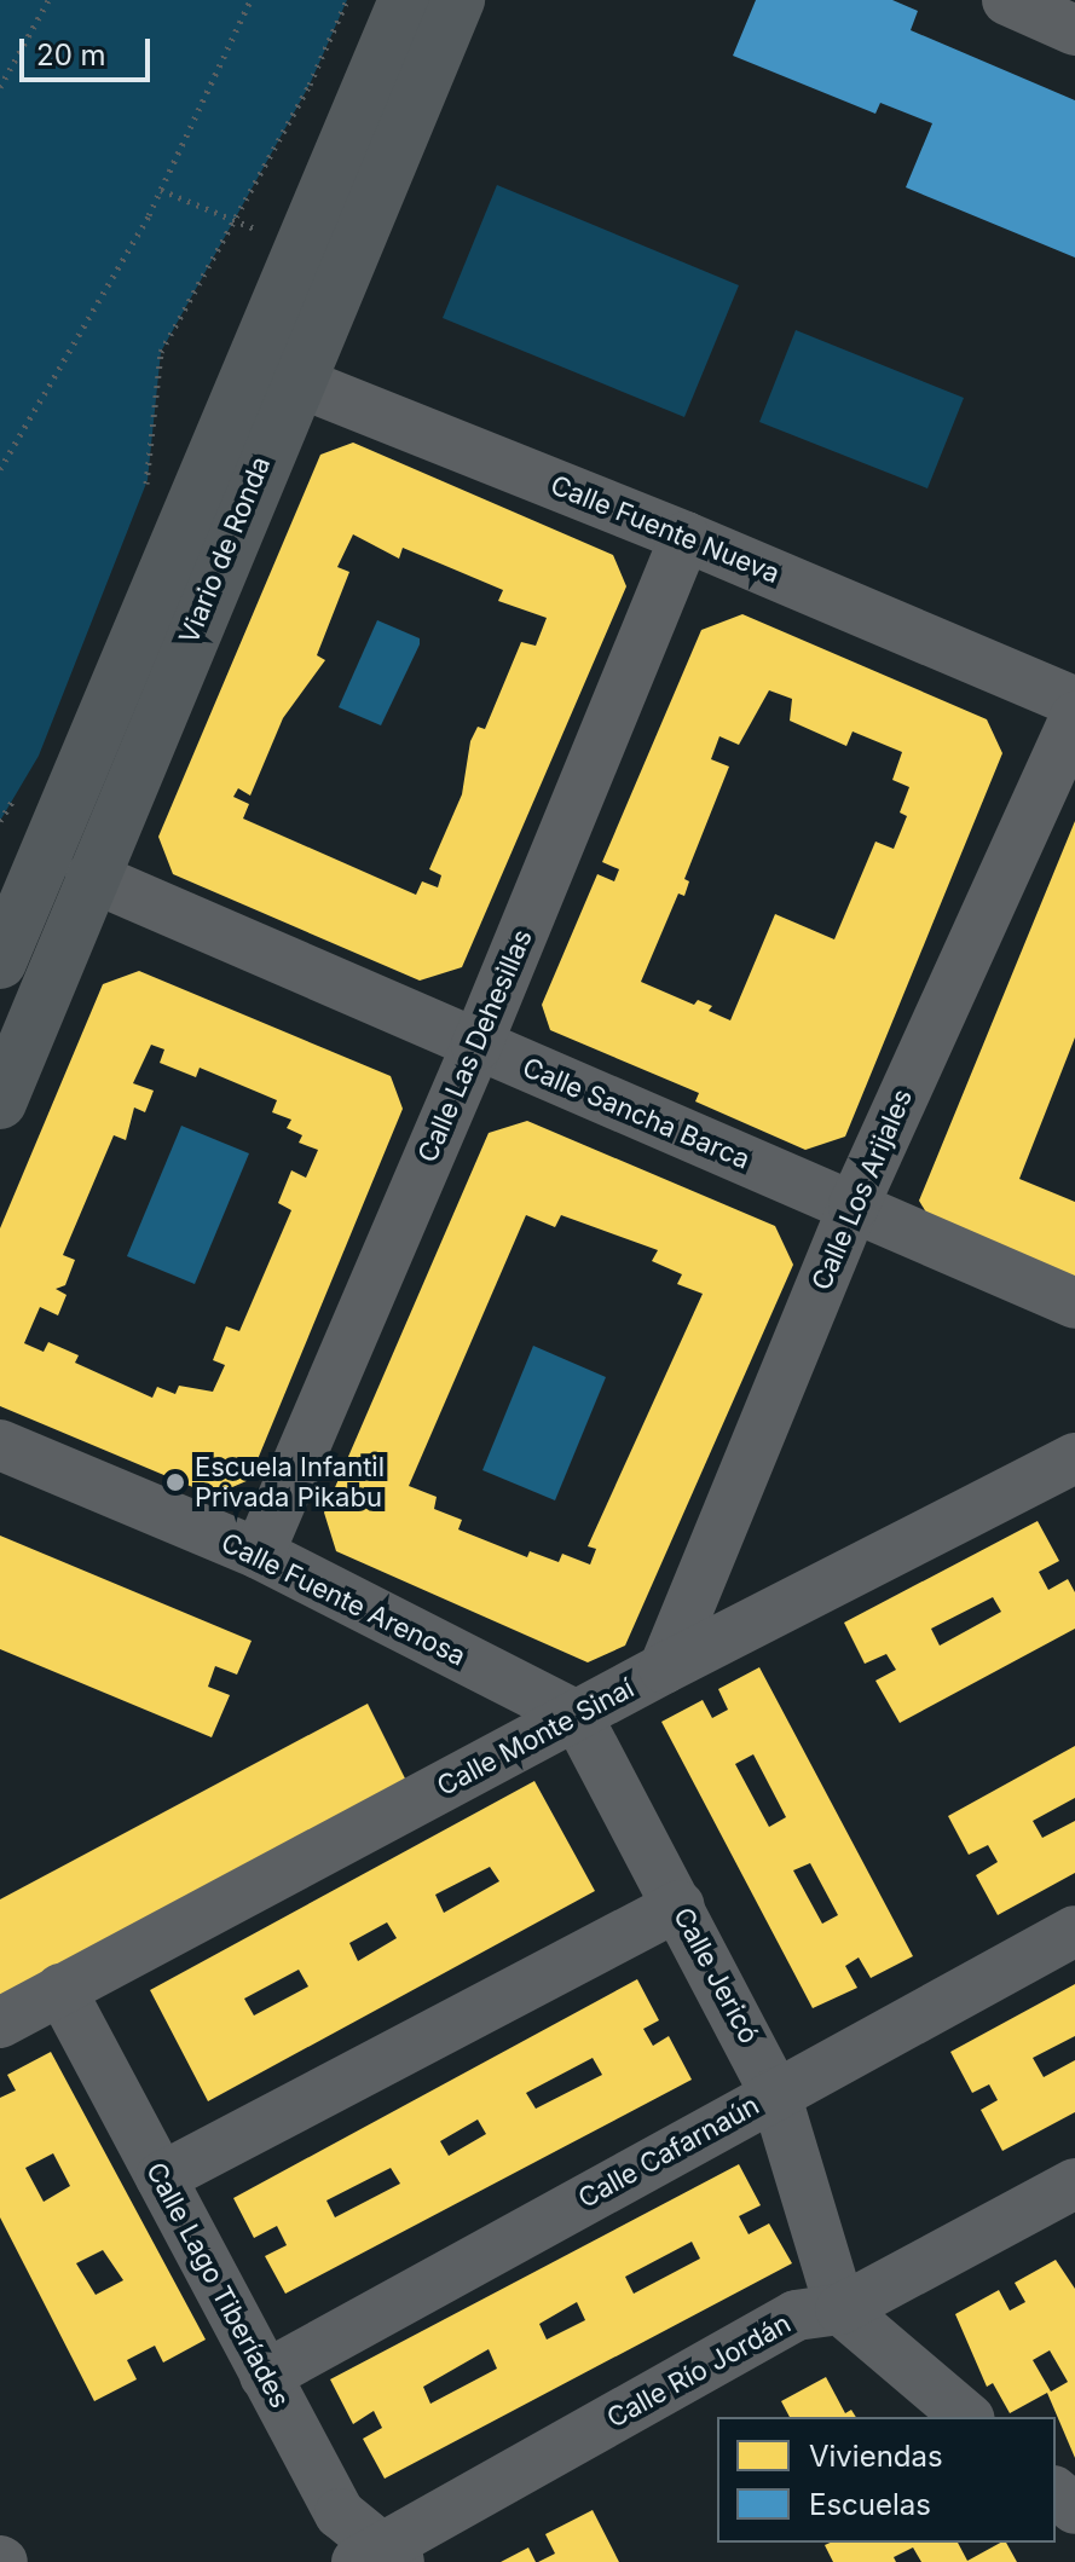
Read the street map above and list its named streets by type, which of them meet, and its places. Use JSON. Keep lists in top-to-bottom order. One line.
{"streets":{"main road":["Viario de Ronda"],"street":["Calle Fuente Nueva","Calle Las Dehesillas","Calle Sancha Barca","Calle Los Arijales","Calle Fuente Arenosa","Calle Monte Sinaí","Calle Jericó","Calle Cafarnaún","Calle Lago Tiberíades","Calle Río Jordán"]},"crossings":[["Calle Fuente Nueva","Viario de Ronda"],["Calle Fuente Nueva","Calle Las Dehesillas"],["Viario de Ronda","Calle Sancha Barca"],["Calle Las Dehesillas","Calle Sancha Barca"],["Calle Las Dehesillas","Calle Fuente Arenosa"],["Calle Sancha Barca","Calle Los Arijales"],["Calle Los Arijales","Calle Monte Sinaí"],["Calle Fuente Arenosa","Calle Monte Sinaí"],["Calle Fuente Arenosa","Calle Jericó"],["Calle Monte Sinaí","Calle Jericó"],["Calle Monte Sinaí","Calle Lago Tiberíades"],["Calle Jericó","Calle Cafarnaún"],["Calle Jericó","Calle Río Jordán"],["Calle Cafarnaún","Calle Lago Tiberíades"],["Calle Lago Tiberíades","Calle Río Jordán"]],"places":["Escuela Infantil Privada Pikabu"],"legend":["Viviendas","Escuelas"],"scale_bar":"20 m"}
